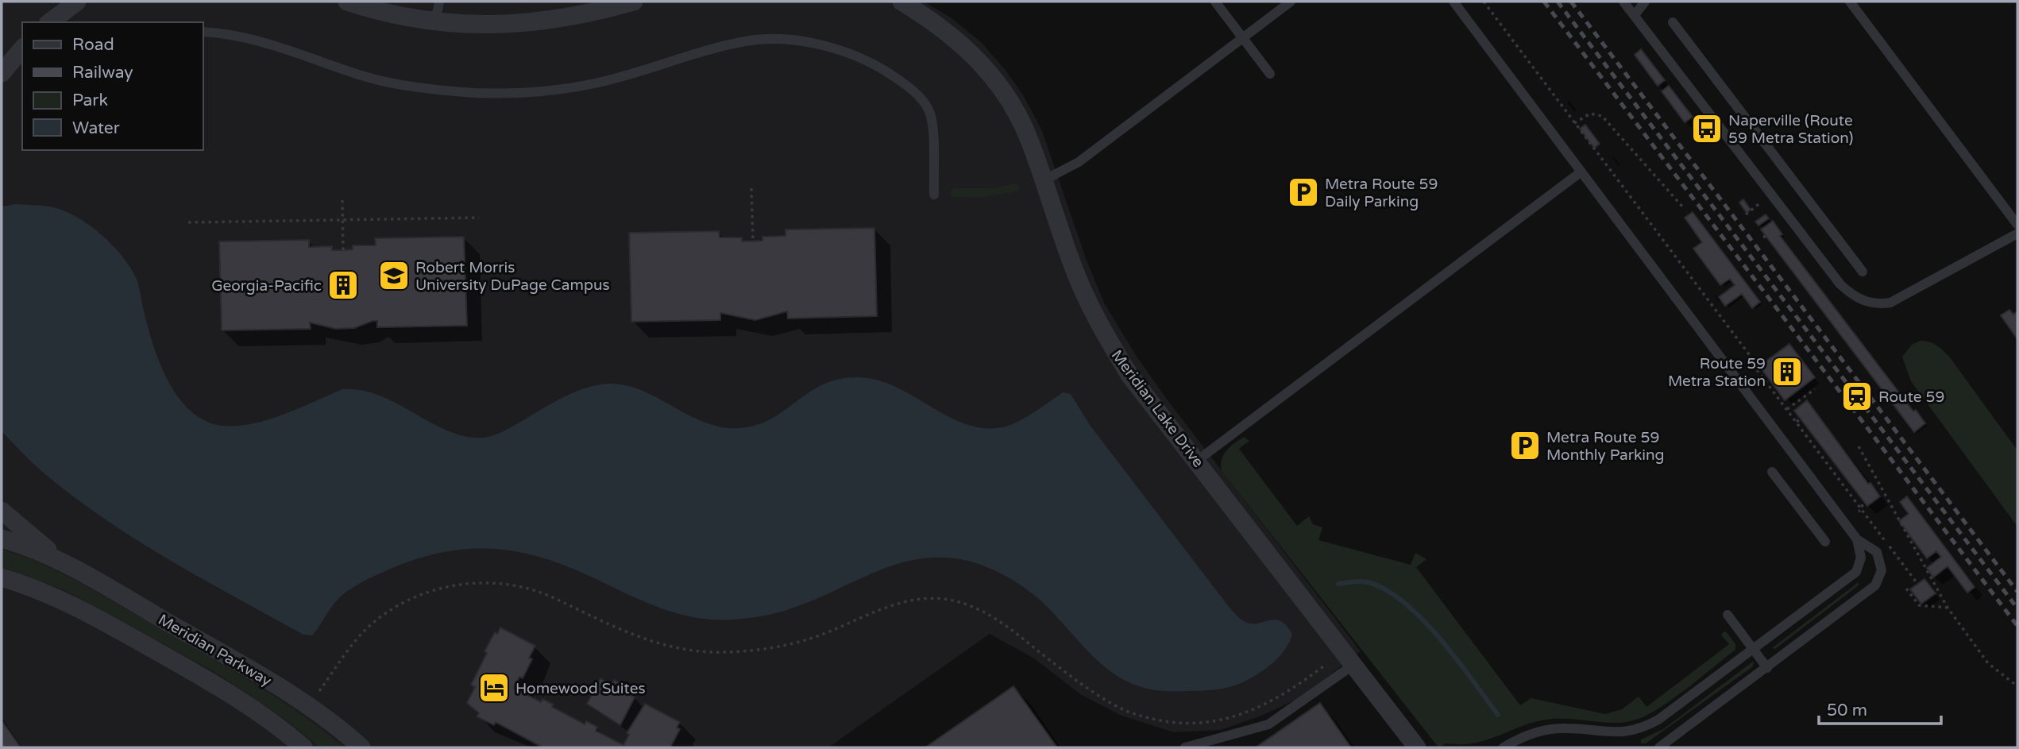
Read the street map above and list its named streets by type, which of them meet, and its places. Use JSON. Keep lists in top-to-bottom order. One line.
{"streets":{"street":["Meridian Lake Drive","Meridian Parkway"]},"places":{"bus stop":["Naperville (Route 59 Metra Station)"],"parking":["Metra Route 59 Daily Parking","Metra Route 59 Monthly Parking"],"school or university":["Robert Morris University DuPage Campus"],"building":["Georgia-Pacific","Route 59 Metra Station"],"station":["Route 59"],"hotel":["Homewood Suites"]},"legend":["Road","Railway","Park","Water"],"scale_bar":"50 m"}
